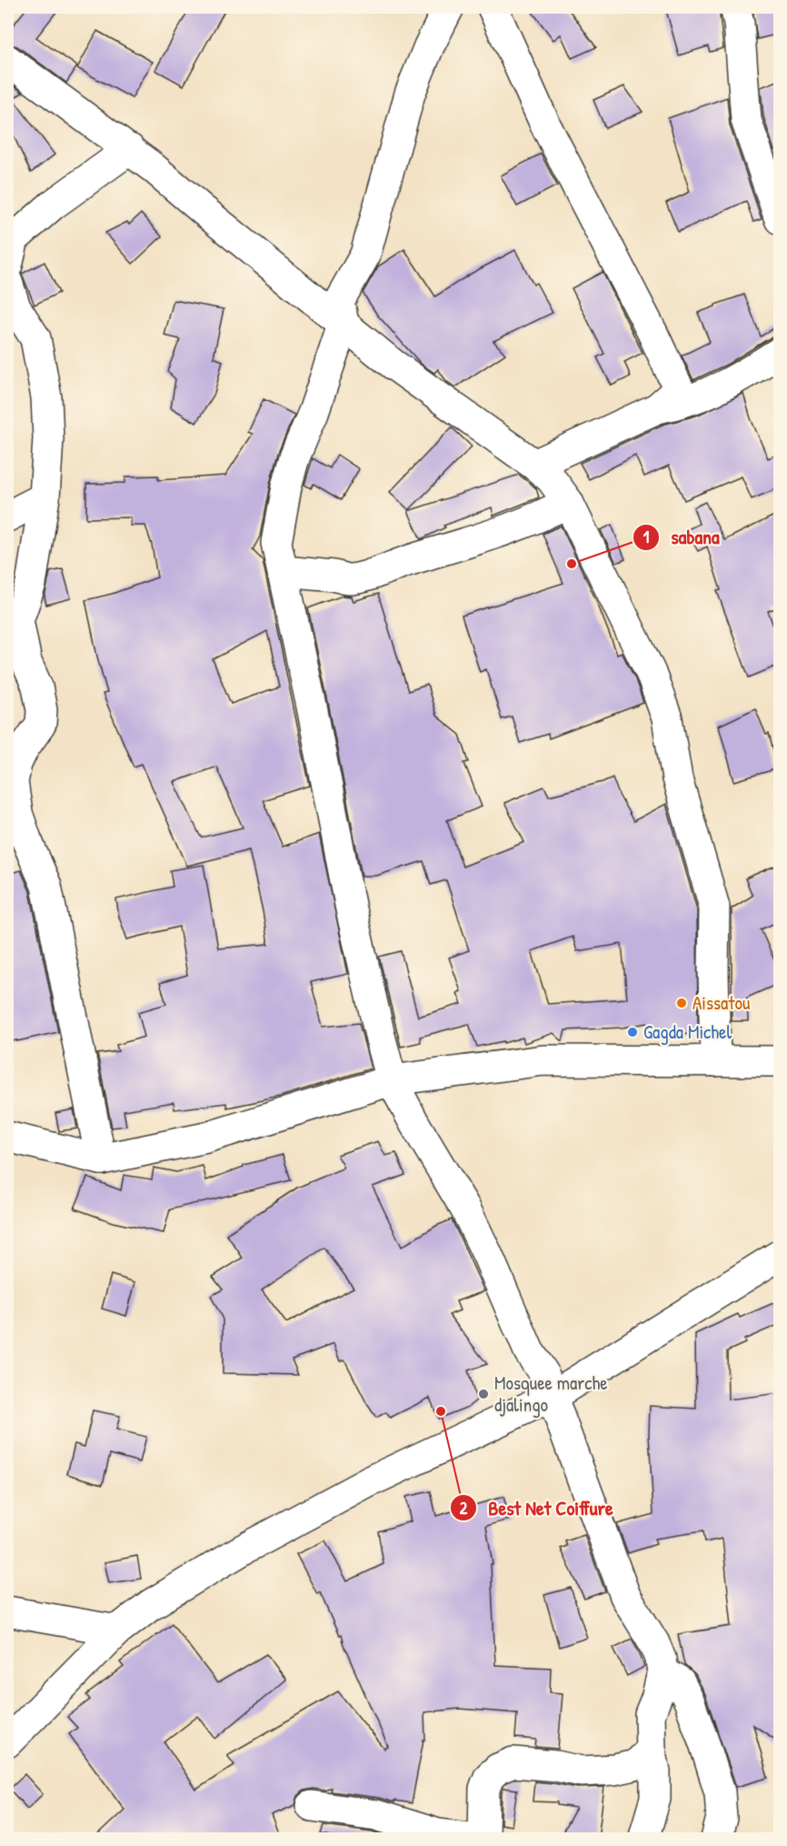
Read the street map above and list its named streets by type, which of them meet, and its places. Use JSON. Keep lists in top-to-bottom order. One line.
{"places":["sabana","Aissatou","Gagda Michel","Mosquee marche djalingo","Best Net Coiffure"]}
